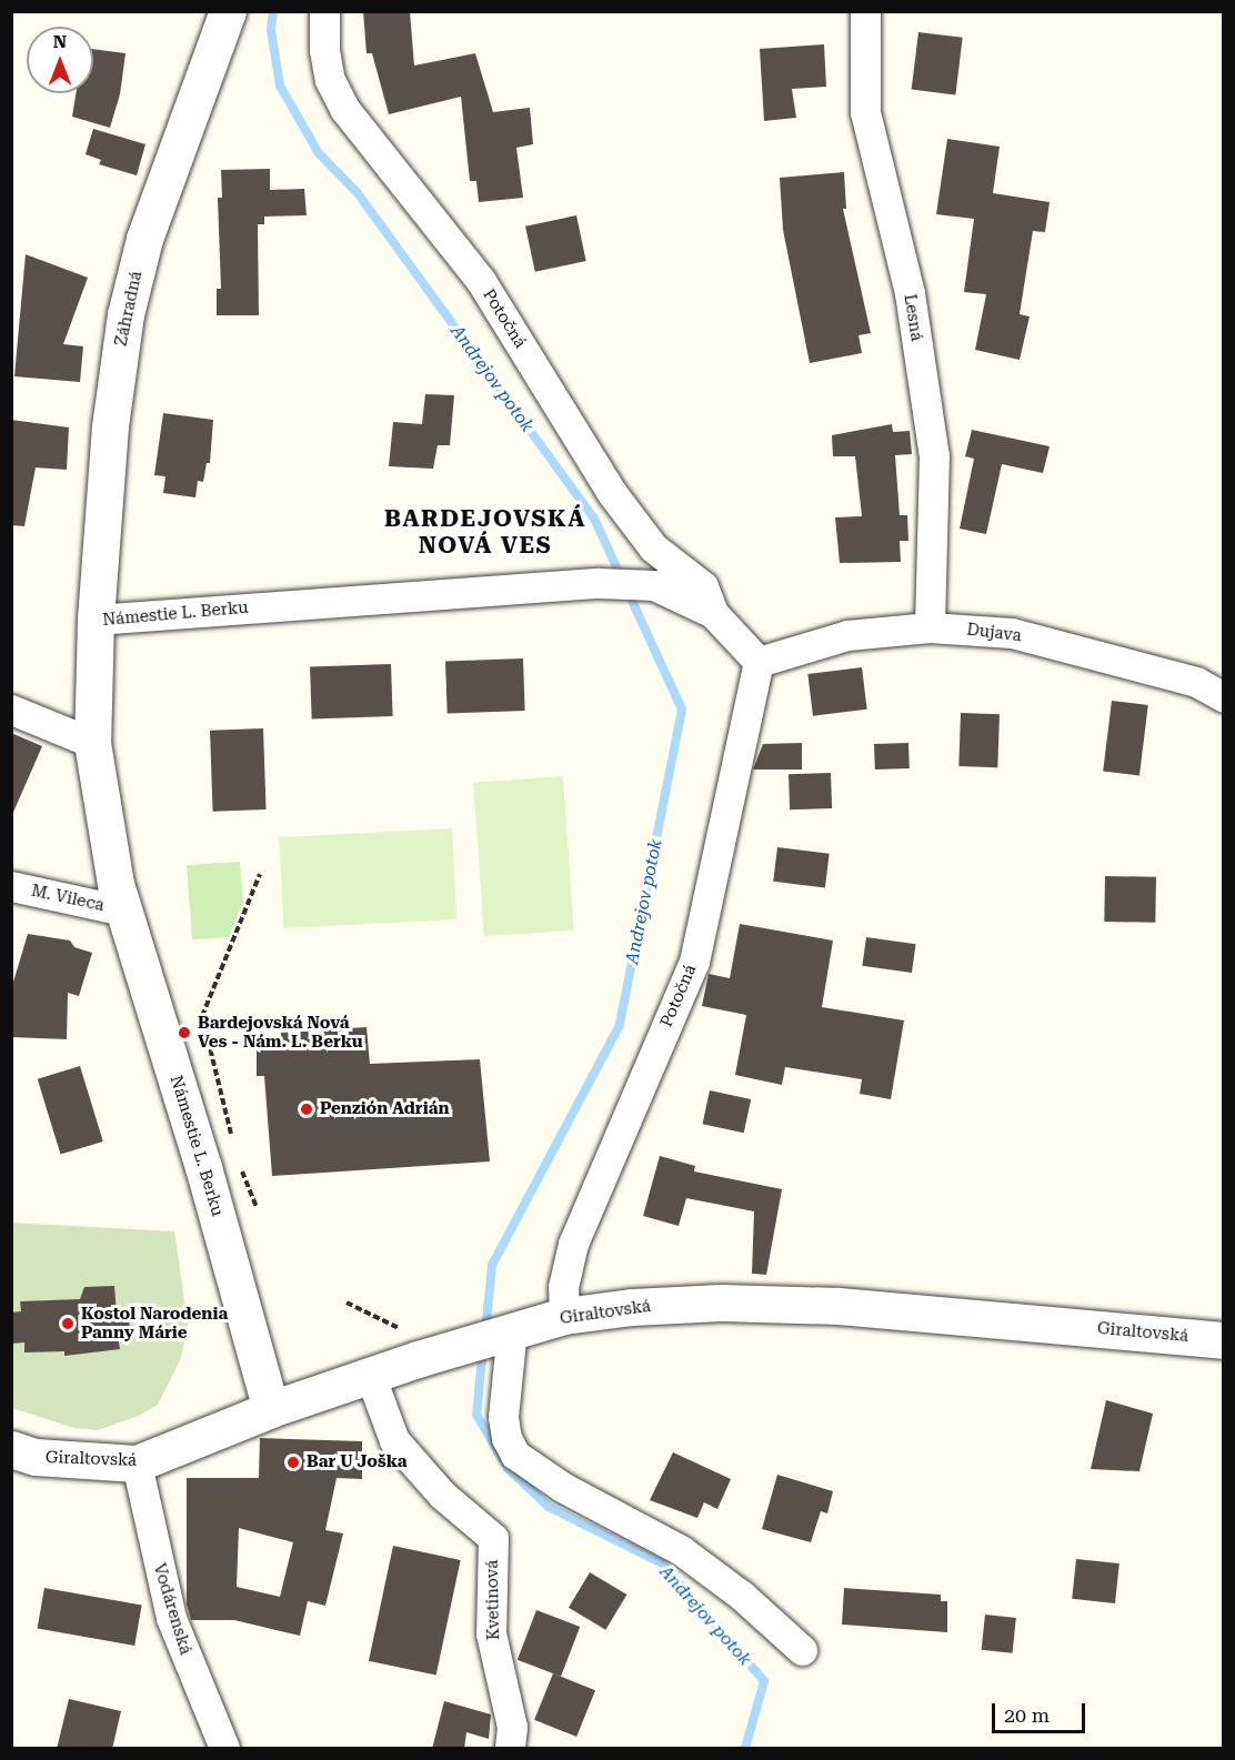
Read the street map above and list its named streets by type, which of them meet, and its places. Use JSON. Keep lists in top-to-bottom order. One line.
{"streets":{"street":["Záhradná","Lesná","Potočná","Námestie L. Berku","Dujava","M. Vileca","Giraltovská","Kvetinová","Vodárenská"]},"crossings":[["Záhradná","Námestie L. Berku"],["Lesná","Dujava"],["Potočná","Námestie L. Berku"],["Potočná","Dujava"],["Potočná","Giraltovská"],["Námestie L. Berku","Dujava"],["Námestie L. Berku","M. Vileca"],["Námestie L. Berku","Giraltovská"],["Giraltovská","Kvetinová"],["Giraltovská","Vodárenská"]],"districts":["BARDEJOVSKÁ NOVÁ VES"],"water":["Andrejov potok"],"places":["Bardejovská Nová Ves - Nám. L. Berku","Penzión Adrián","Kostol Narodenia Panny Márie","Bar U Joška"],"scale_bar":"20 m","north":"top"}
